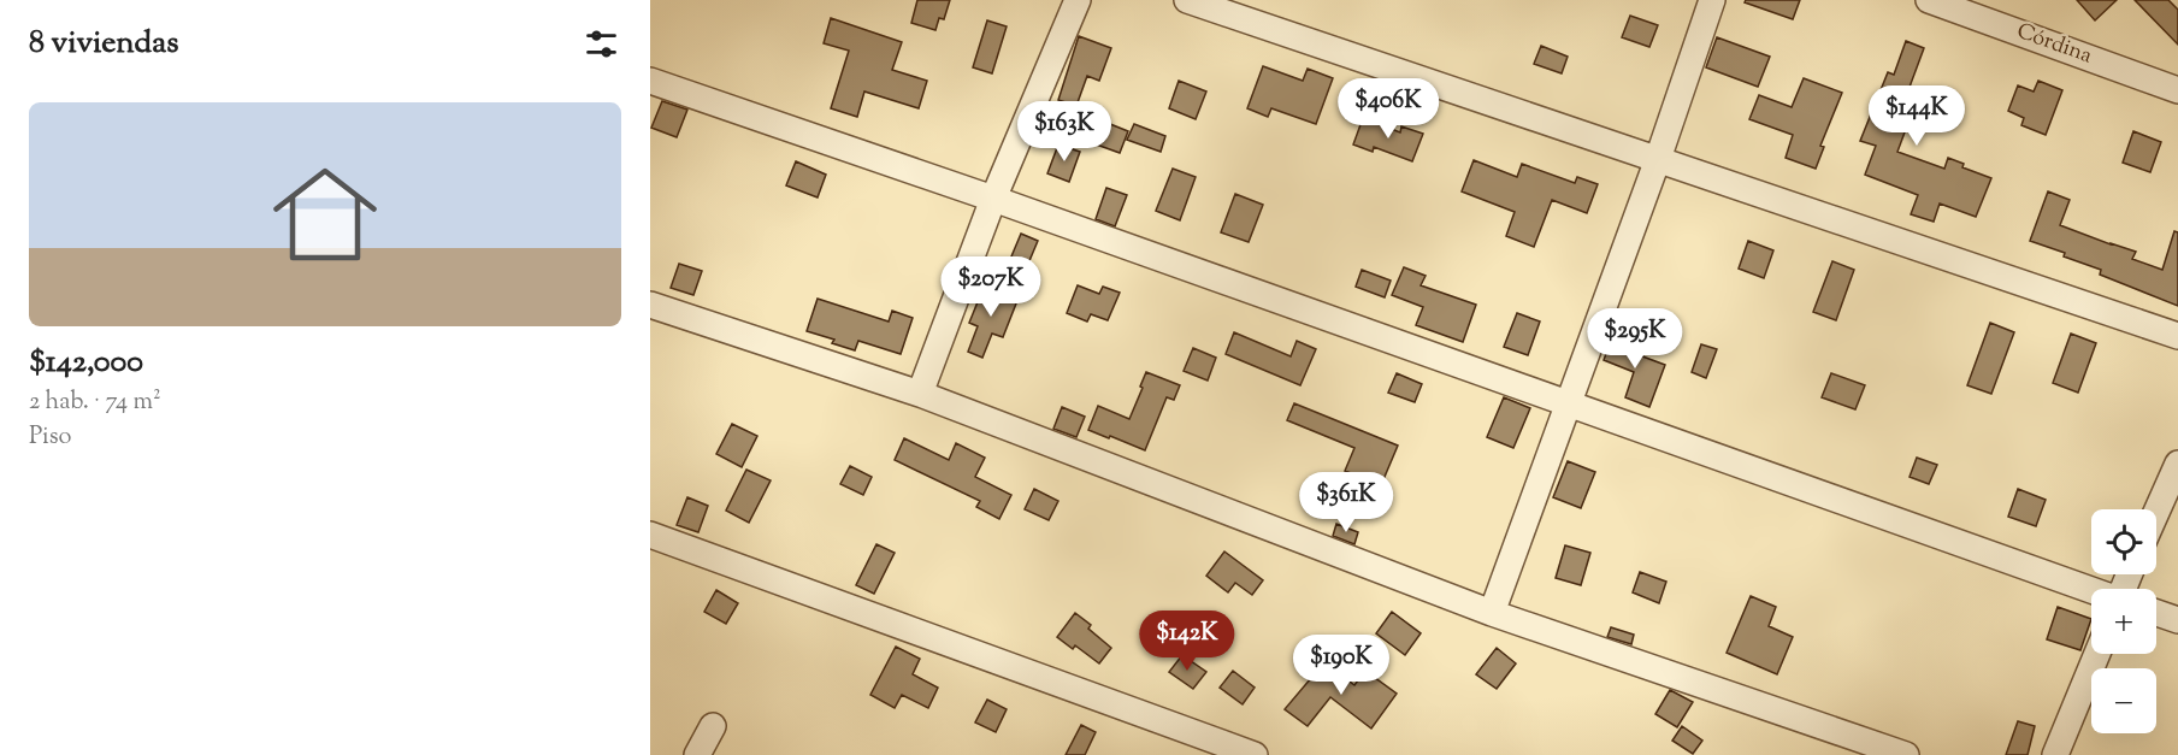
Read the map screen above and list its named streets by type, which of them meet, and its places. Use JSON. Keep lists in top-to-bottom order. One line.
{"streets":{"street":["Córdina"]},"page":{"heading":"8 viviendas","price":["$406K","$144K","$163K","$207K","$295K","$361K","$142K","$190K"],"list":[{"name":"$142,000","note":"2 hab. · 74 m² · Piso"}],"map_buttons":["+","−"]}}
